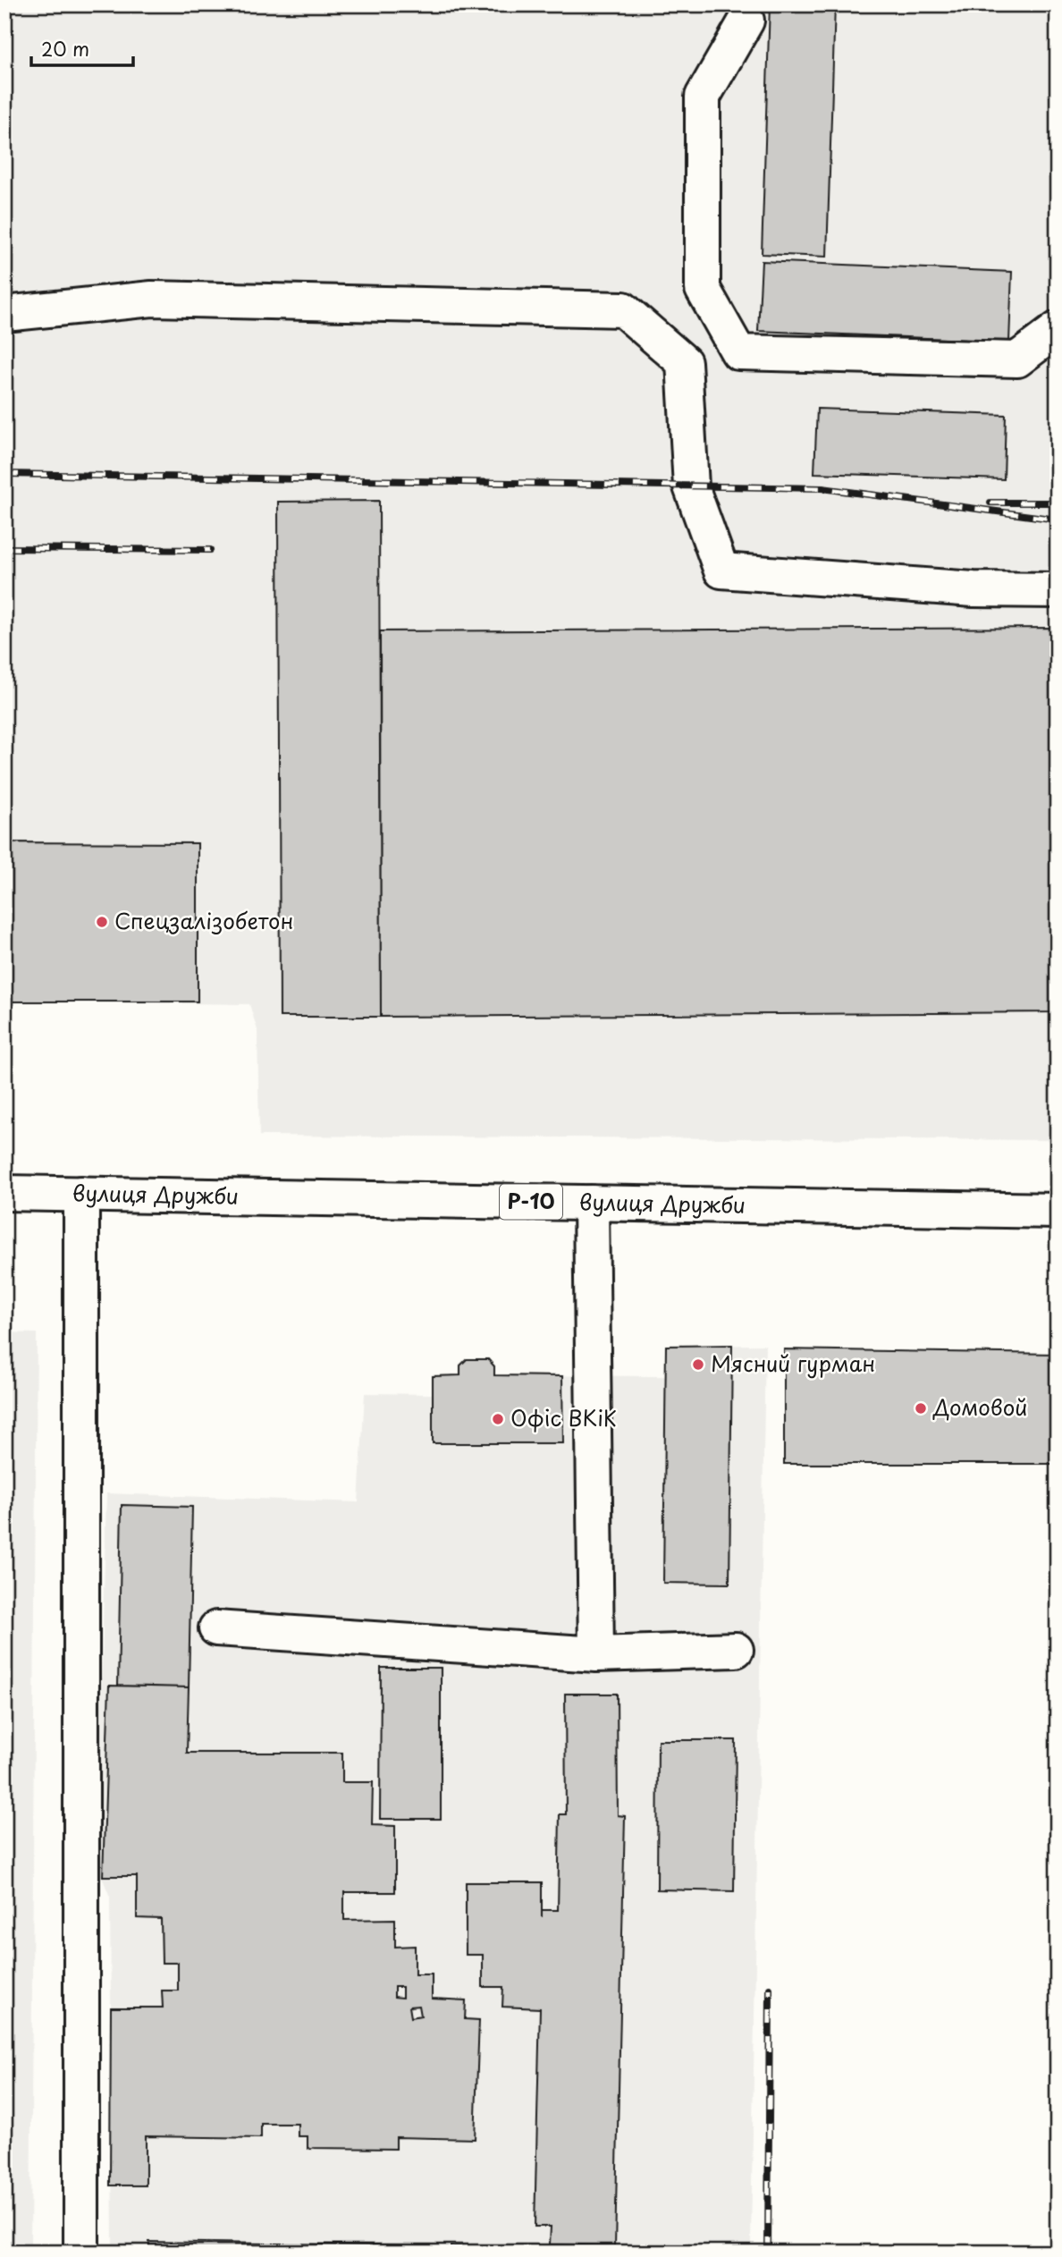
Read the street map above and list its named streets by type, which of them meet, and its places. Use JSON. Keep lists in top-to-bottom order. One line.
{"streets":{"main road":["вулиця Дружби","Р-10"]},"places":["Спецзалізобетон","Мясний гурман","Домовой","Офіс ВКіК"],"scale_bar":"20 m"}
